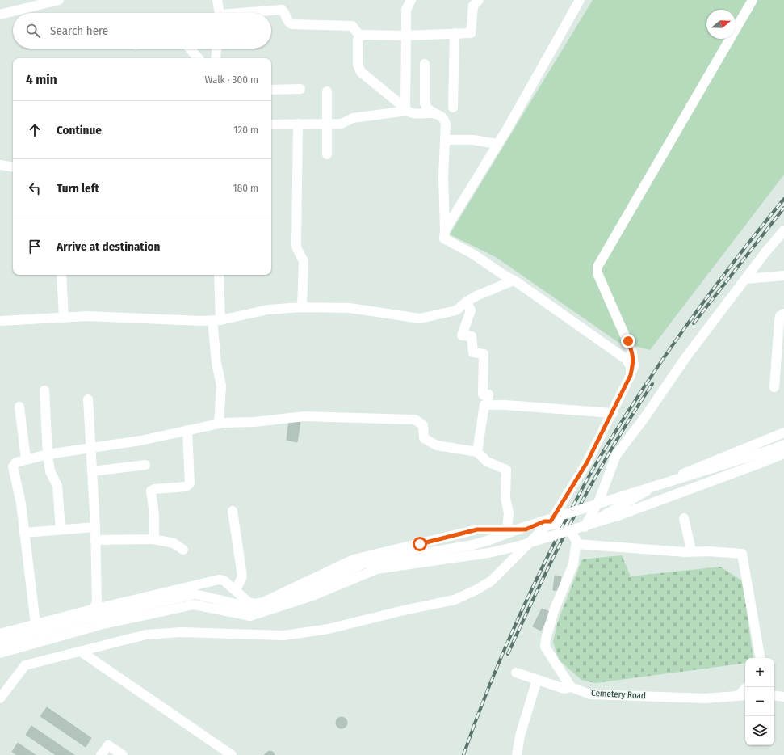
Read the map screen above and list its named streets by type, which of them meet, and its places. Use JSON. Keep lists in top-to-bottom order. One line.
{"streets":{"street":["Cemetery Road"]},"north":"right","page":{"search":"Search here","heading":["4 min","Walk · 300 m"],"list":[["Continue","120 m"],["Turn left","180 m"],"Arrive at destination"],"map_buttons":["+","−"]}}
